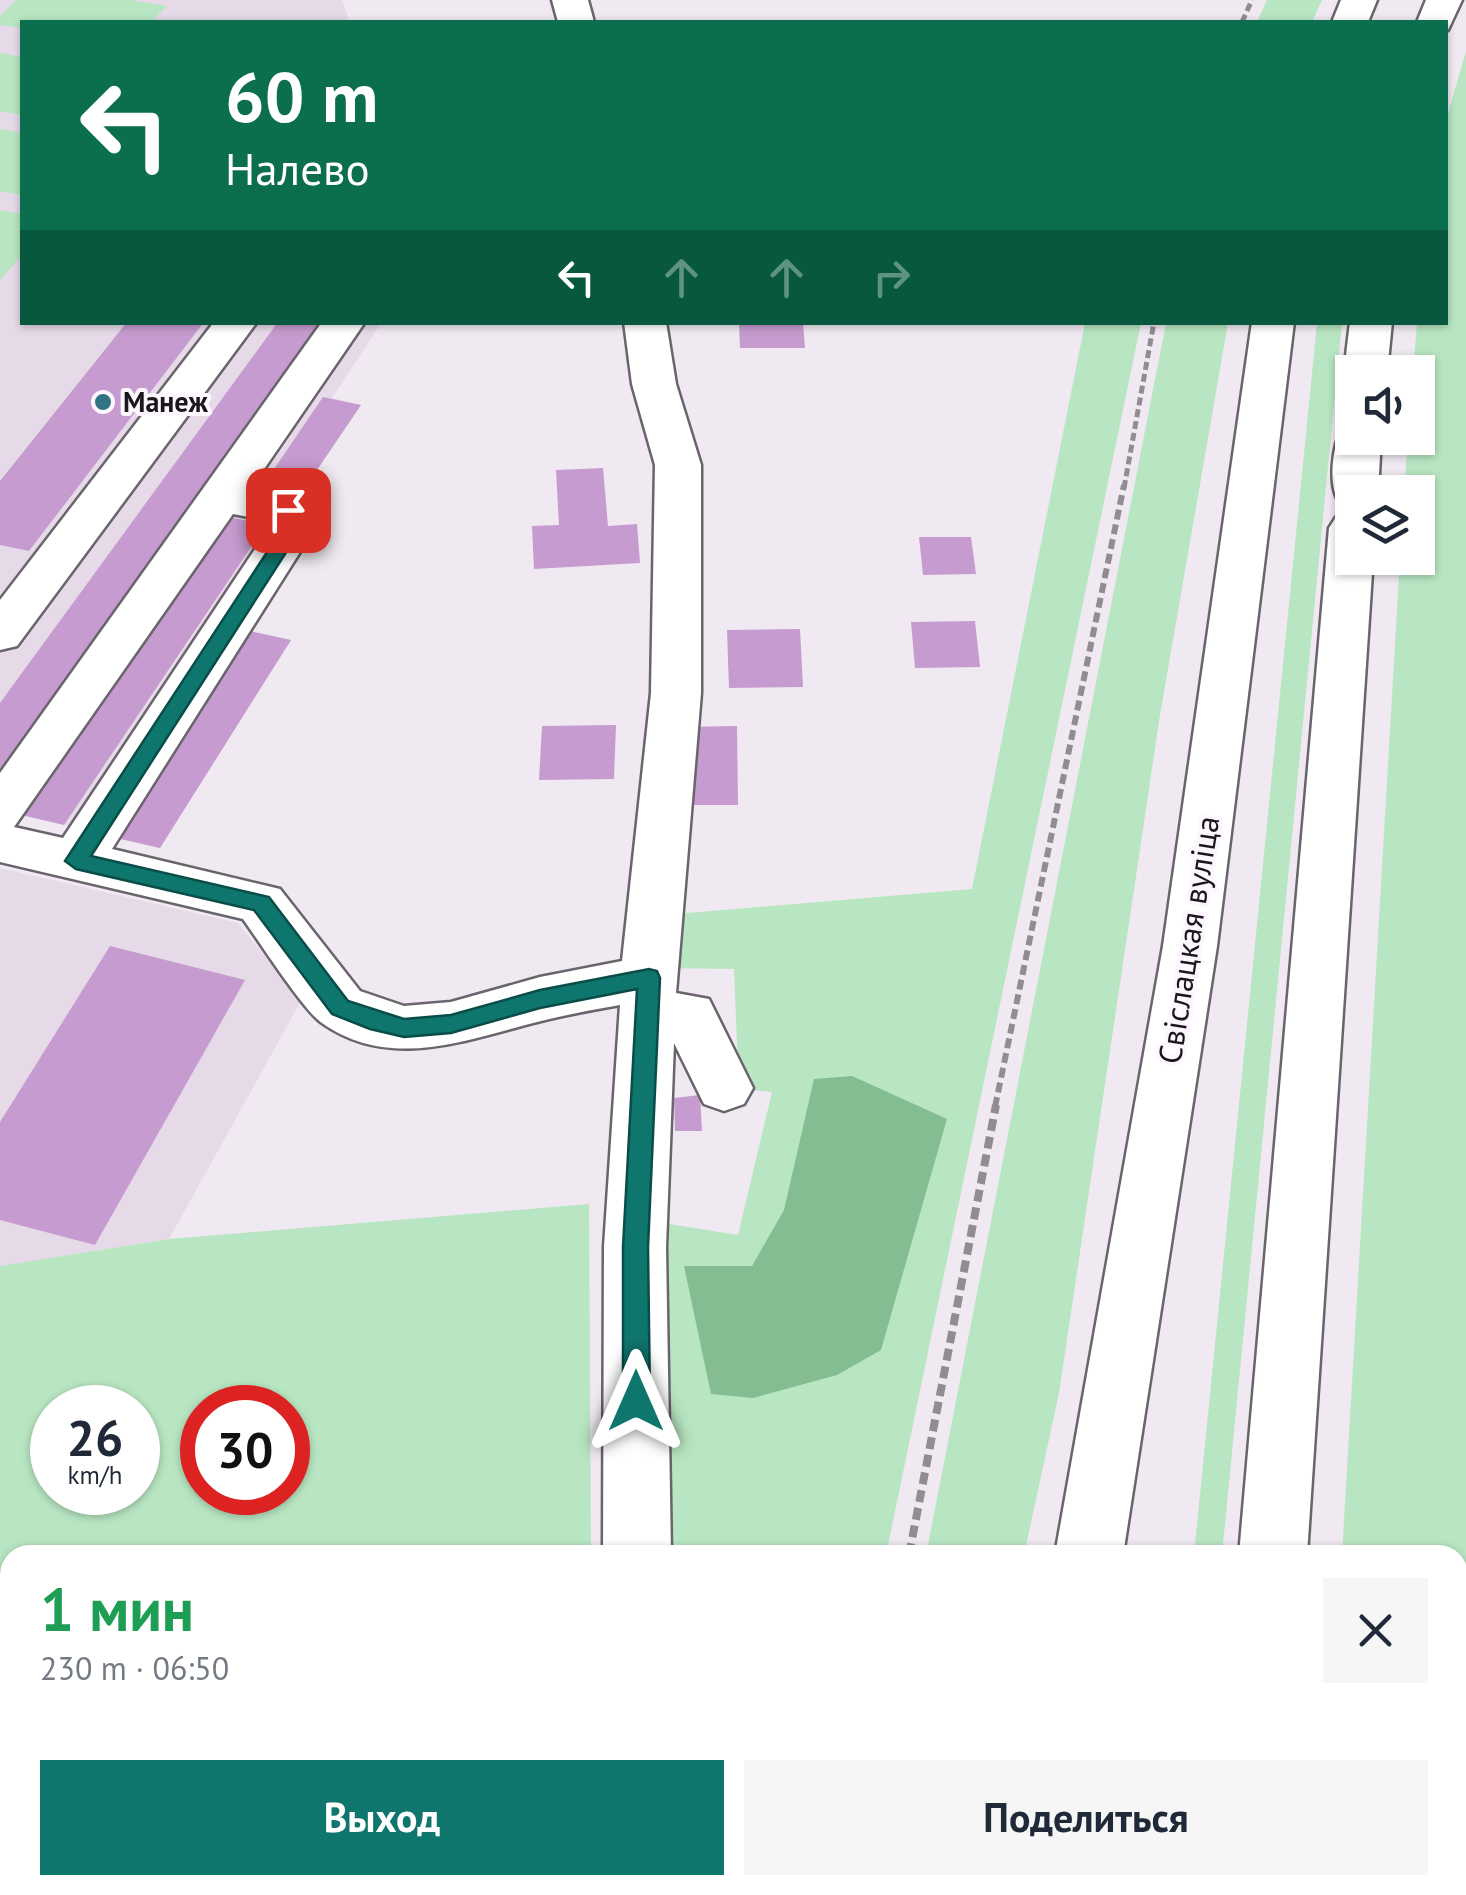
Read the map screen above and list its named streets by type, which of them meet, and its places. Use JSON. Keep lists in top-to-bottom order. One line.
{"streets":{"main road":["Свіслацкая вуліца"]},"places":["Манеж"],"page":{"turn":["60 m","Налево"],"speed":"26 km/h","limit":"30","heading":["1 мин","230 m · 06:50"],"buttons":["Выход","Поделиться"]}}
